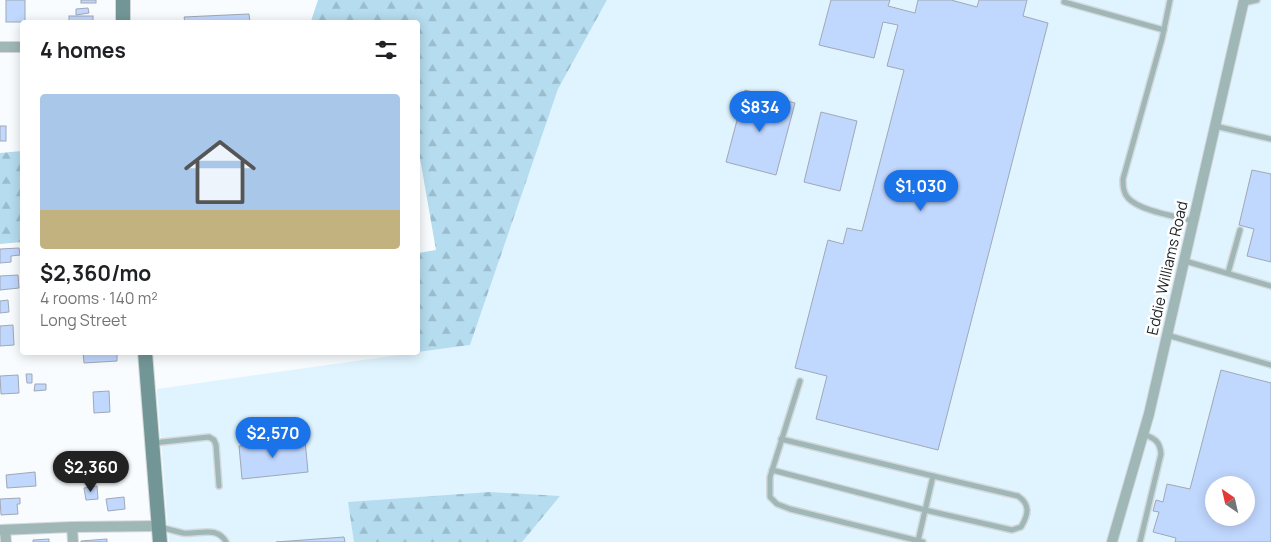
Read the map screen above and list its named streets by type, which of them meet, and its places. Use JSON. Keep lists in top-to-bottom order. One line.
{"streets":{"street":["Eddie Williams Road"]},"north":"top left","page":{"heading":"4 homes","list":[{"name":"$2,360/mo","note":"4 rooms · 140 m² · Long Street"}],"price":["$834","$1,030","$2,570","$2,360"]}}
